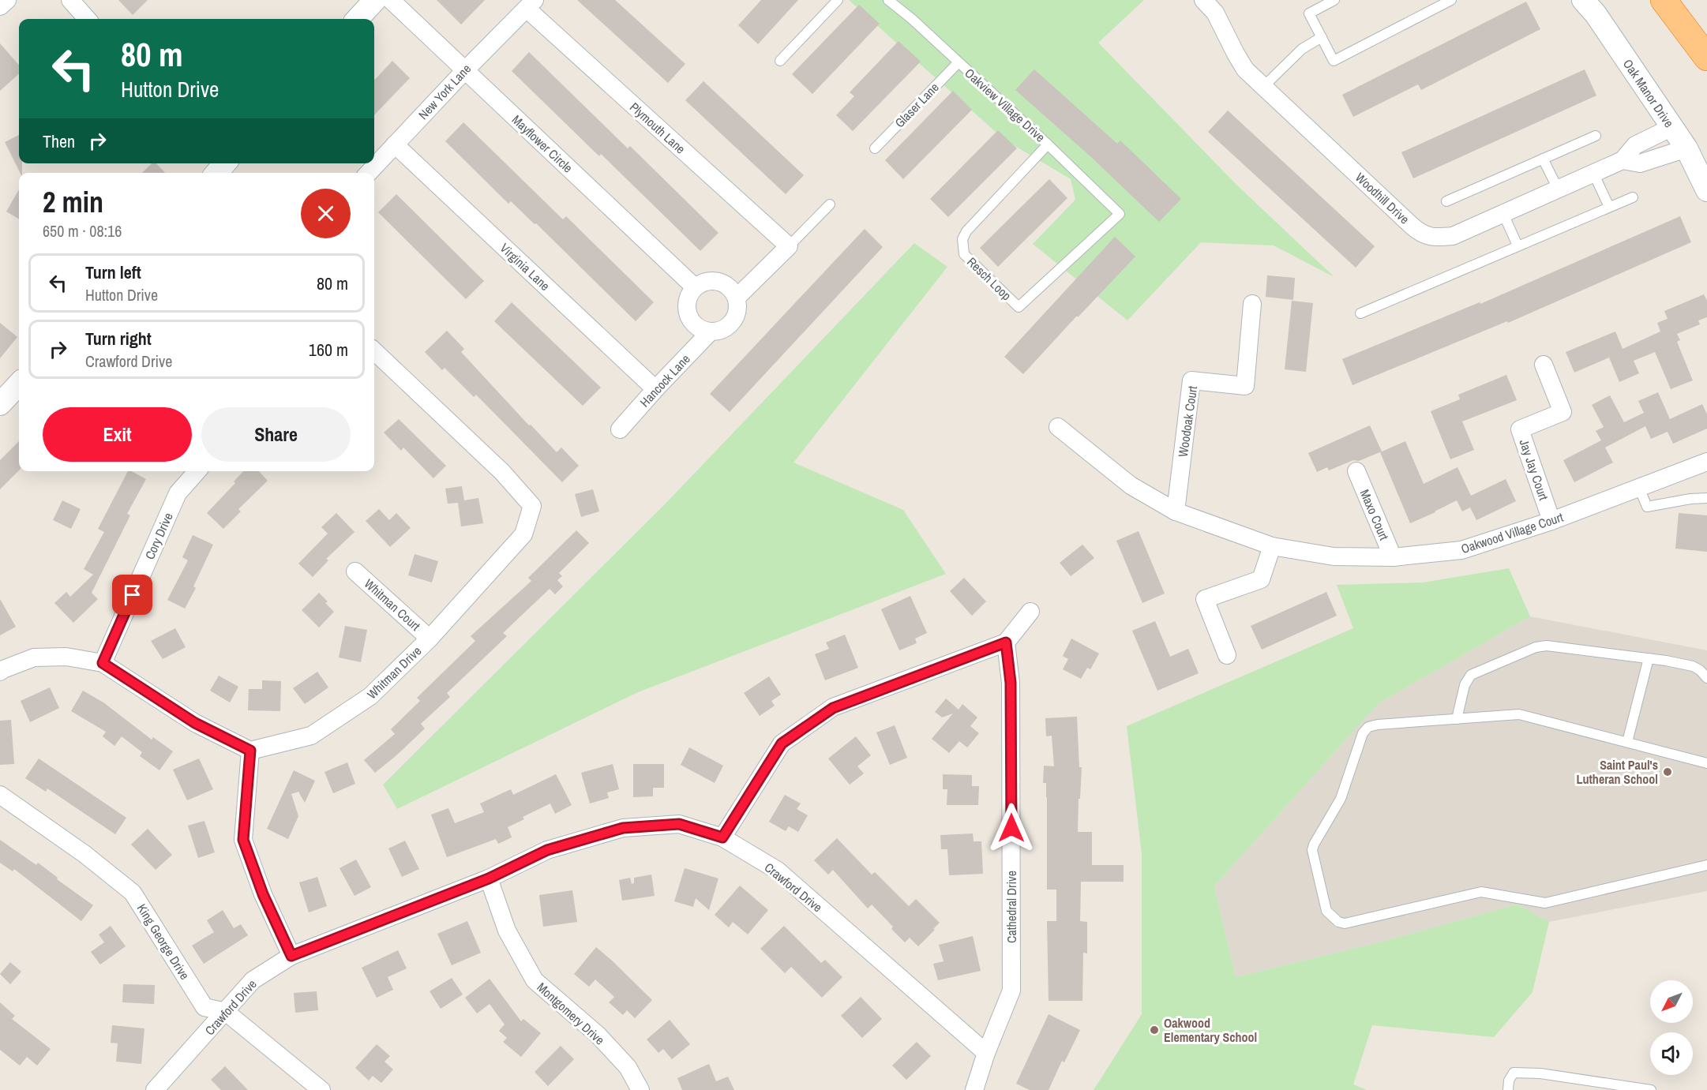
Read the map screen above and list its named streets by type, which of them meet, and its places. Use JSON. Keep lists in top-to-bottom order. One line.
{"streets":{"street":["New York Lane","Oak Manor Drive","Plymouth Lane","Mayflower Circle","Woodhill Drive","Virginia Lane","Hancock Lane","Woodoak Court","Jay Jay Court","Maxo Court","Oakwood Village Court","Cory Drive","Whitman Court","Whitman Drive","Crawford Drive","Cathedral Drive","King George Drive","Montgomery Drive"],"lane":["Glaser Lane","Oakview Village Drive","Resch Loop"]},"crossings":[["New York Lane","Plymouth Lane"],["New York Lane","Mayflower Circle"],["New York Lane","Virginia Lane"],["Oak Manor Drive","Woodhill Drive"],["Glaser Lane","Oakview Village Drive"],["Oakview Village Drive","Resch Loop"],["Mayflower Circle","Hancock Lane"],["Virginia Lane","Hancock Lane"],["Woodoak Court","Oakwood Village Court"],["Jay Jay Court","Oakwood Village Court"],["Maxo Court","Oakwood Village Court"],["Whitman Court","Whitman Drive"],["Crawford Drive","Cathedral Drive"],["Crawford Drive","King George Drive"],["Crawford Drive","Montgomery Drive"]],"places":["Saint Paul's Lutheran School","Oakwood Elementary School"],"north":"bottom left","page":{"turn":["80 m","Hutton Drive"],"then":"Then","heading":["2 min","650 m · 08:16"],"list":[{"name":"Turn left","note":"Hutton Drive","value":"80 m"},{"name":"Turn right","note":"Crawford Drive","value":"160 m"}],"buttons":["Exit","Share"]}}
